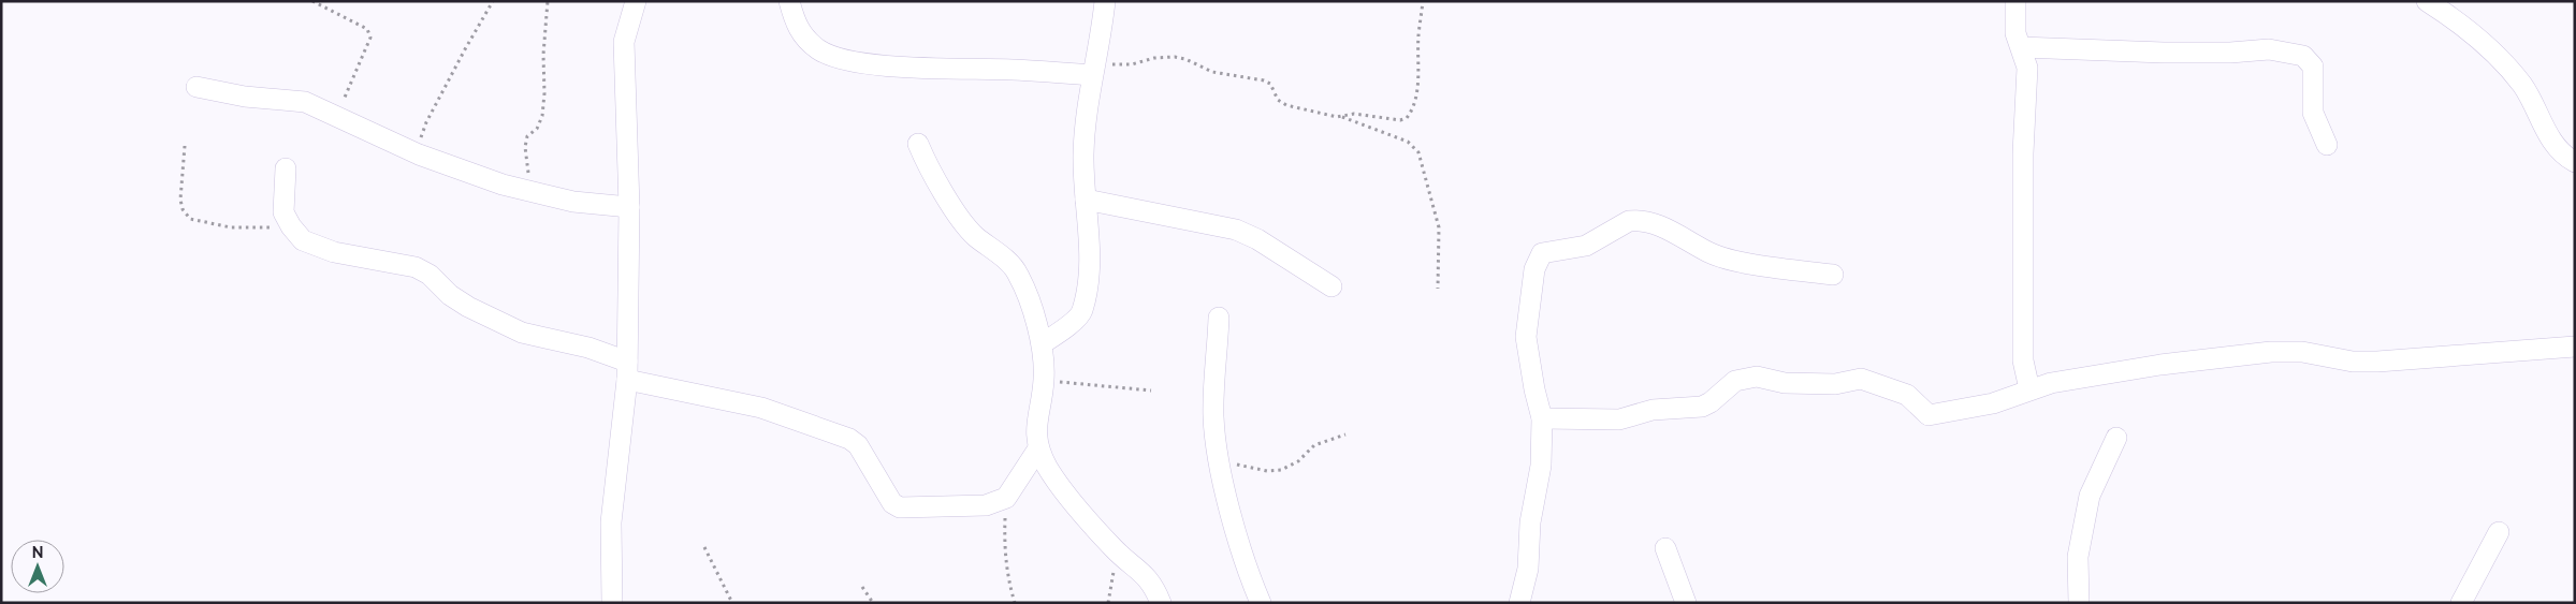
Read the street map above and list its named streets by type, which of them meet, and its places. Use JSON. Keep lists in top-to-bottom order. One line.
{"north":"top"}
